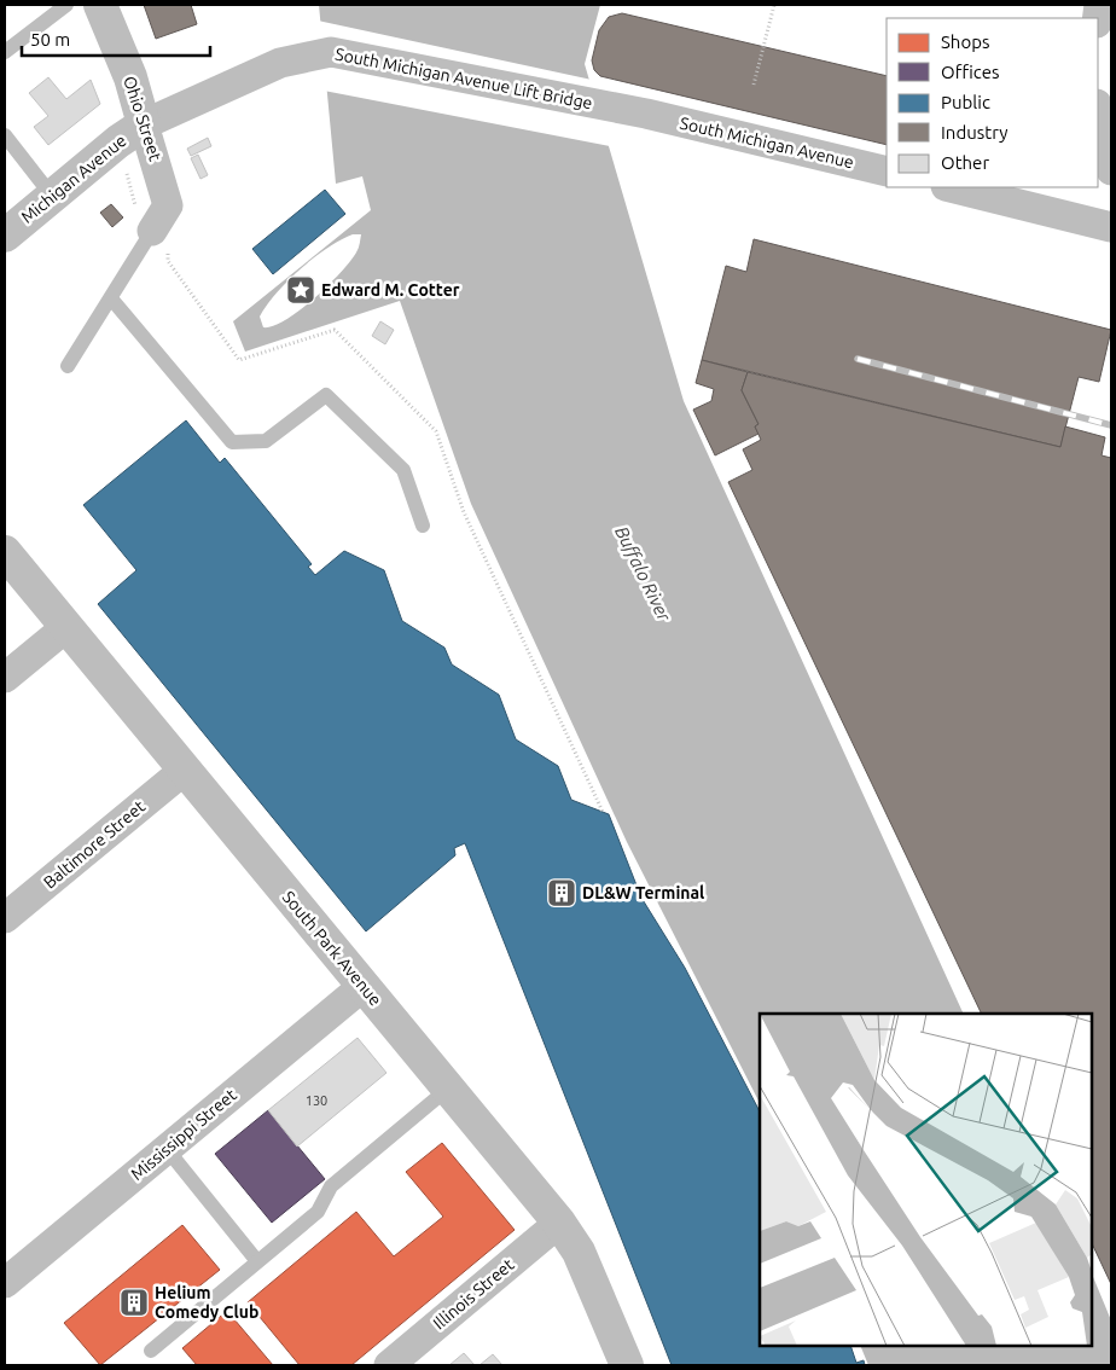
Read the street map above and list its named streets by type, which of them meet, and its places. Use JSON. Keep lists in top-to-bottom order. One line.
{"streets":{"street":["South Michigan Avenue Lift Bridge","Ohio Street","South Michigan Avenue","Michigan Avenue","Baltimore Street","South Park Avenue","Mississippi Street","Illinois Street"]},"crossings":[["South Michigan Avenue Lift Bridge","Ohio Street"],["South Michigan Avenue Lift Bridge","South Michigan Avenue"],["South Michigan Avenue Lift Bridge","Michigan Avenue"],["Ohio Street","Michigan Avenue"],["Baltimore Street","South Park Avenue"],["South Park Avenue","Mississippi Street"],["South Park Avenue","Illinois Street"]],"water":["Buffalo River"],"places":{"place":["Edward M. Cotter"],"building":["DL&W Terminal","Helium Comedy Club"]},"house_numbers":["130"],"legend":["Shops","Offices","Public","Industry","Other"],"scale_bar":"50 m"}
